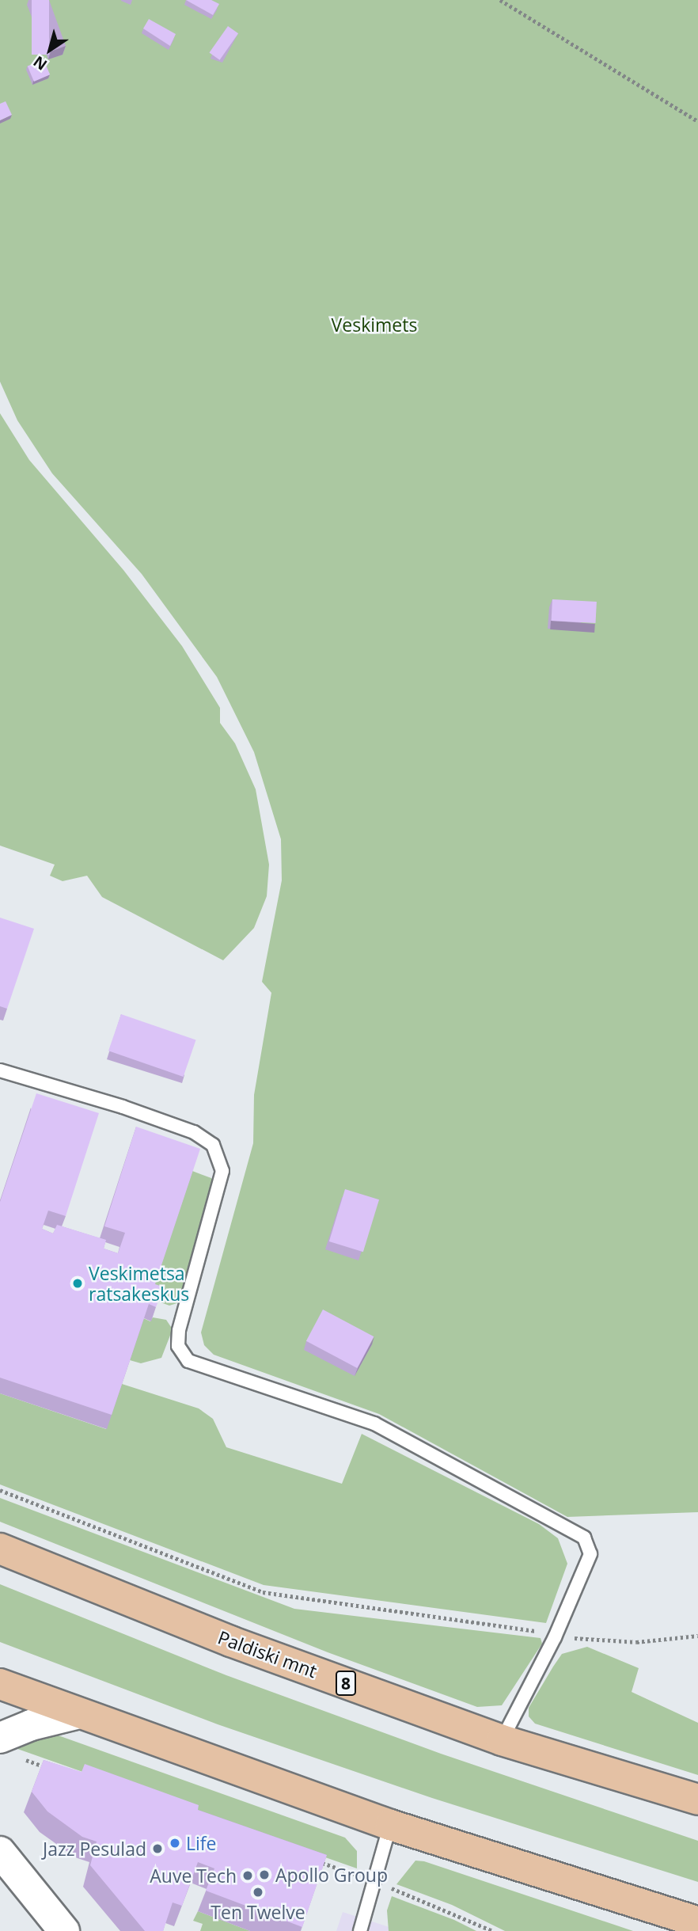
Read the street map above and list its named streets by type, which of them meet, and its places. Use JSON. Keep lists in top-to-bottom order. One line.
{"streets":{"main road":["Paldiski mnt","8"]},"parks":["Veskimets"],"places":["Veskimetsa ratsakeskus","Life","Jazz Pesulad","Apollo Group","Auve Tech","Ten Twelve"],"north":"bottom left"}
